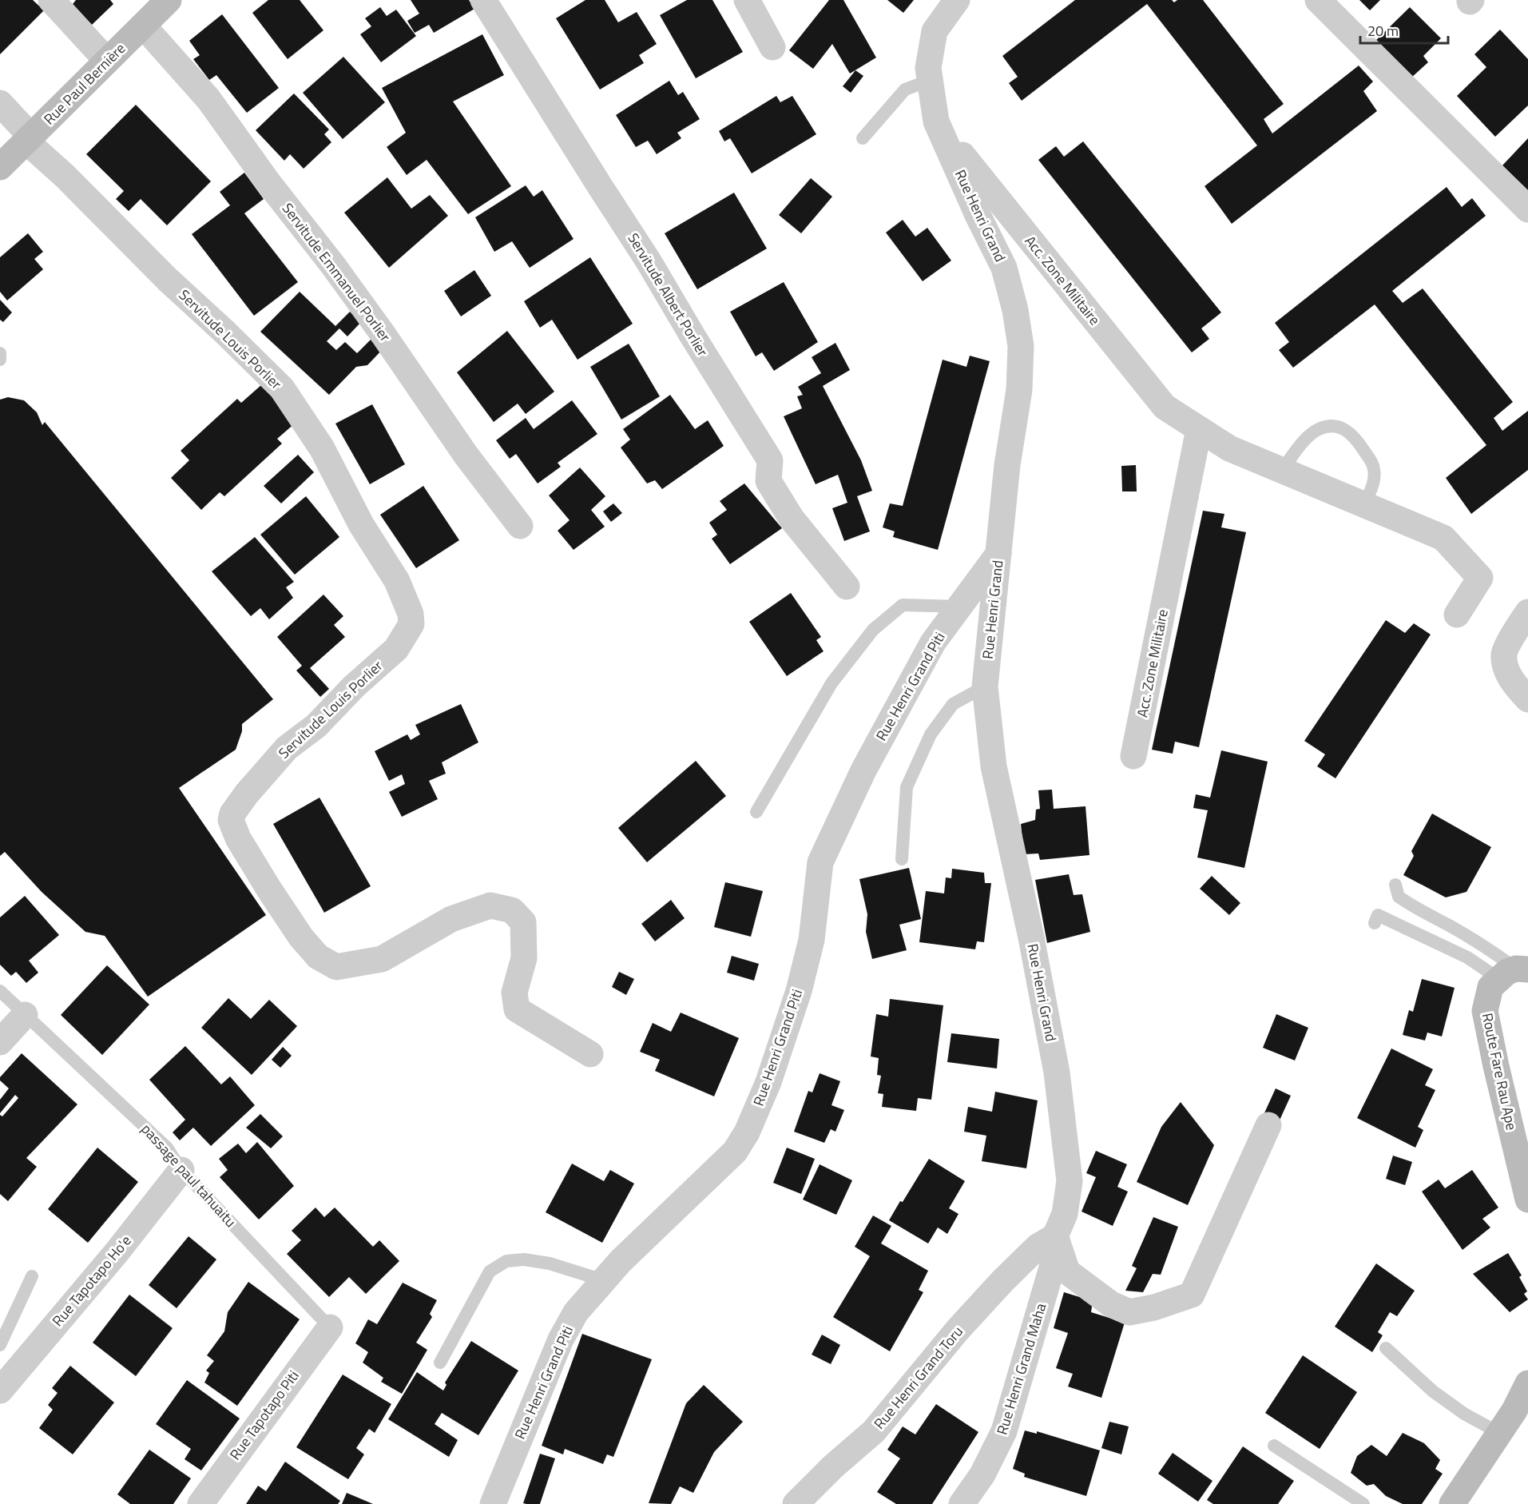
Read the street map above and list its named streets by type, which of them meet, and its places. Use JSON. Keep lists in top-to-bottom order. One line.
{"streets":{"main road":["Rue Paul Bernière","Route Fare Rau Ape"],"street":["Rue Henri Grand","Servitude Emmanuel Porlier","Acc. Zone Militaire","Servitude Albert Porlier","Servitude Louis Porlier","Rue Henri Grand Piti","Rue Tapotapo Ho'e","Rue Henri Grand Maha","Rue Henri Grand Toru","Rue Tapotapo Piti"],"lane":["passage paul tahuaitu"]},"crossings":[["Rue Paul Bernière","Servitude Emmanuel Porlier"],["Rue Paul Bernière","Servitude Louis Porlier"],["Rue Henri Grand","Acc. Zone Militaire"],["Rue Henri Grand","Rue Henri Grand Piti"],["Rue Henri Grand","Rue Henri Grand Maha"],["Rue Henri Grand","Rue Henri Grand Toru"],["passage paul tahuaitu","Rue Tapotapo Ho'e"],["passage paul tahuaitu","Rue Tapotapo Piti"],["Rue Henri Grand Maha","Rue Henri Grand Toru"]],"scale_bar":"20 m"}
